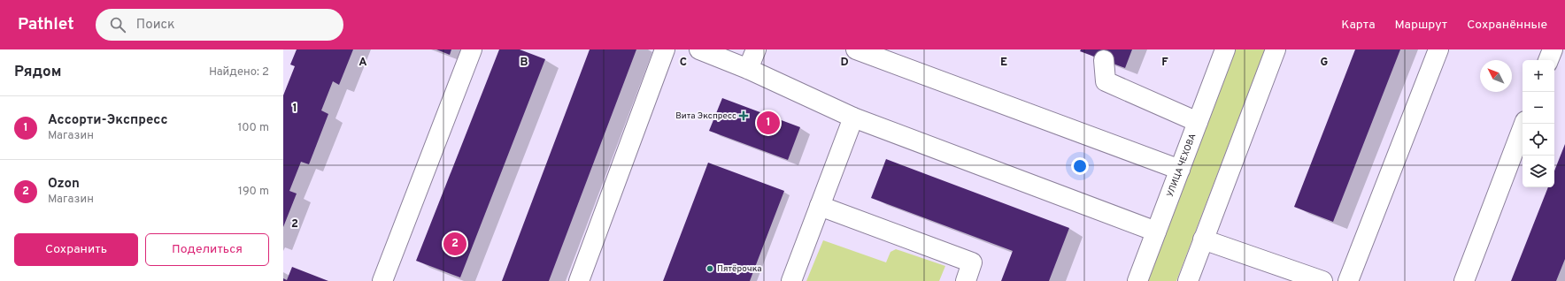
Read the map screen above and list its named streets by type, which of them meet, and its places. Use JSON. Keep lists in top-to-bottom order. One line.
{"streets":{"street":["УЛИЦА ЧЕХОВА"]},"places":{"health":["Вита Экспресс"],"other":["Пятёрочка"]},"north":"top left","page":{"header":"Pathlet","search":"Поиск","nav":["Карта","Маршрут","Сохранённые"],"heading":["Рядом","Найдено: 2"],"map_buttons":["+","−"],"list":[{"mark":"1","name":"Ассорти-Экспресс","note":"Магазин","value":"100 m"},{"mark":"2","name":"Ozon","note":"Магазин","value":"190 m"}],"pins":["1","2"],"buttons":["Сохранить","Поделиться"]},"grid":{"columns":["A","B","C","D","E","F","G"],"rows":["1","2"]}}
